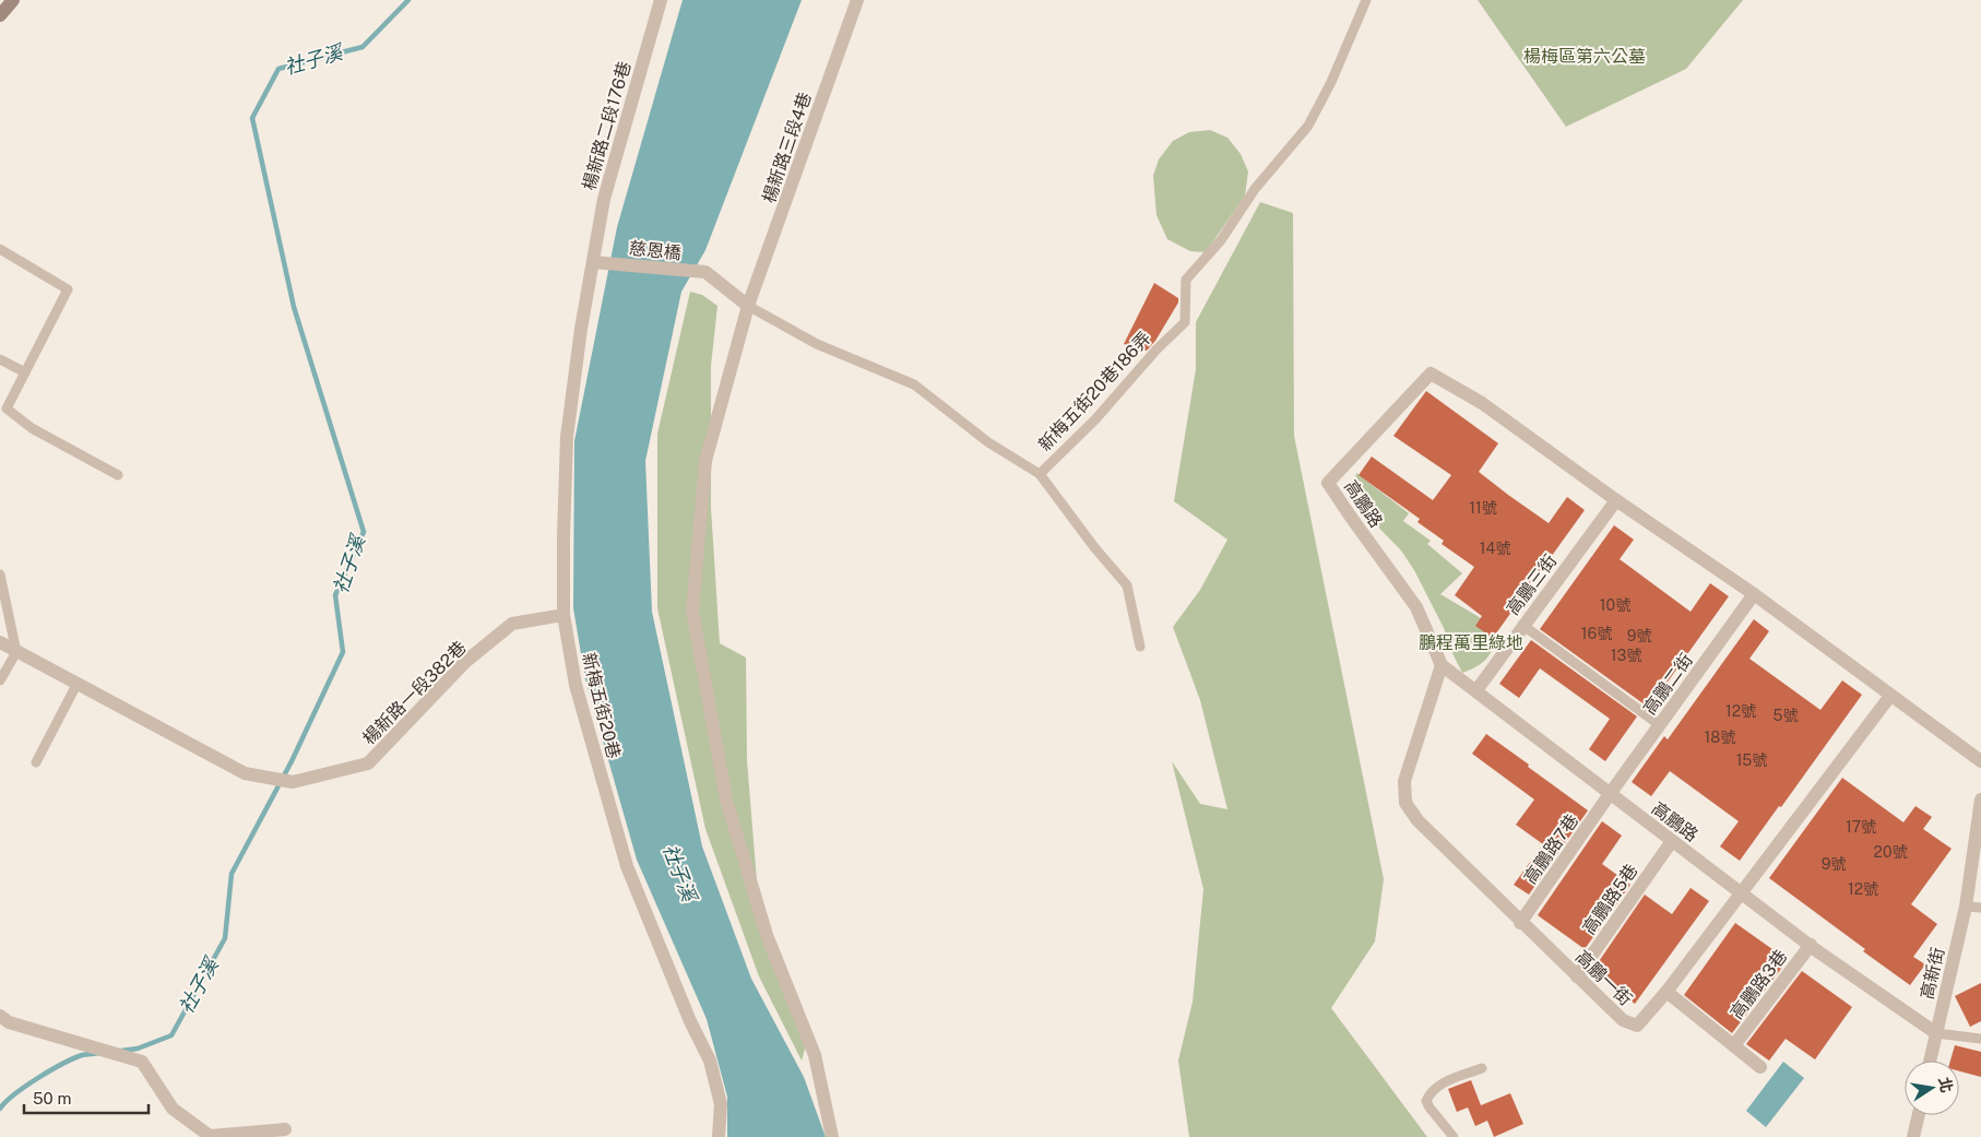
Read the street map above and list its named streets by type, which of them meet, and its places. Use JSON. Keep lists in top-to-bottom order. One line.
{"streets":{"street":["楊新路二段176巷","楊新路三段4巷","慈恩橋","新梅五街20巷186弄","高鵬路","高鵬三街","高鵬二街","楊新路一段382巷","新梅五街20巷","高鵬路7巷","高鵬路5巷","高新街","高鵬一街","高鵬路3巷"]},"crossings":[["楊新路二段176巷","慈恩橋"],["楊新路二段176巷","新梅五街20巷"],["楊新路三段4巷","新梅五街20巷186弄"],["慈恩橋","新梅五街20巷186弄"],["慈恩橋","新梅五街20巷"],["高鵬路","高鵬三街"],["高鵬路","高鵬二街"],["高鵬路","高鵬路7巷"],["高鵬路","高鵬路5巷"],["高鵬路","高新街"],["高鵬路","高鵬一街"],["高鵬路","高鵬路3巷"],["高鵬二街","高鵬路7巷"],["楊新路一段382巷","新梅五街20巷"],["高鵬路7巷","高鵬一街"],["高鵬路5巷","高鵬一街"]],"water":["社子溪"],"parks":["楊梅區第六公墓","鵬程萬里綠地"],"house_numbers":["11號","14號","10號","16號","9號","13號","12號","5號","18號","15號","17號","20號","9號","12號"],"scale_bar":"50 m","north":"right"}
